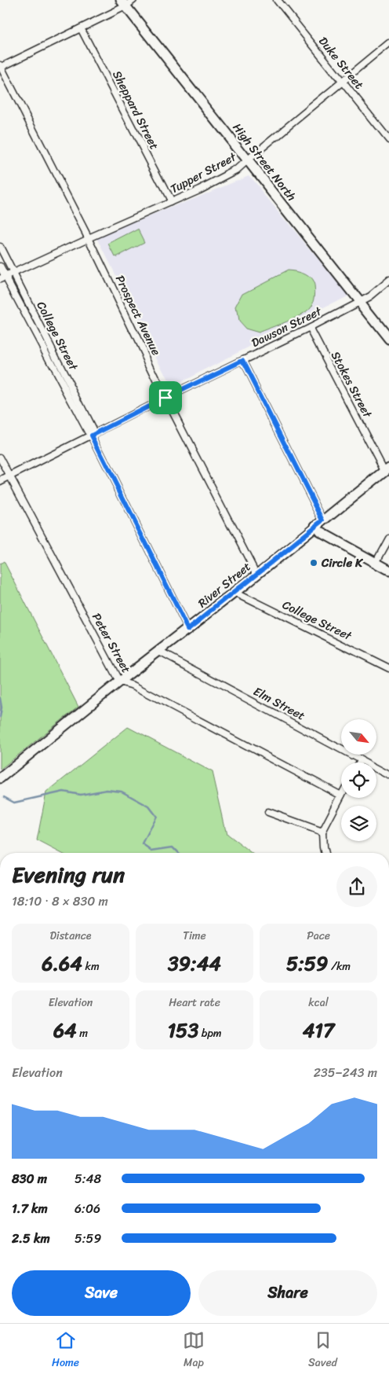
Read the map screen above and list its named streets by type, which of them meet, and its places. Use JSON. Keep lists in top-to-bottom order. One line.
{"streets":{"main road":["High Street North","River Street"],"street":["Duke Street","Sheppard Street","Tupper Street","Prospect Avenue","Dawson Street","College Street","Stokes Street","Peter Street","Elm Street"]},"crossings":[["Duke Street","Tupper Street"],["Sheppard Street","Tupper Street"],["High Street North","Tupper Street"],["High Street North","Dawson Street"],["Tupper Street","Prospect Avenue"],["Tupper Street","College Street"],["Prospect Avenue","Dawson Street"],["Prospect Avenue","River Street"],["Dawson Street","College Street"],["Dawson Street","Stokes Street"],["Dawson Street","Peter Street"],["College Street","River Street"],["Stokes Street","River Street"],["River Street","Peter Street"],["River Street","Elm Street"]],"places":["Circle K"],"north":"bottom right","page":{"heading":["Evening run","18:10 · 8 × 830 m"],"stats":[["Distance","6.64 km"],["Time","39:44"],["Pace","5:59 /km"],["Elevation","64 m"],["Heart rate","153 bpm"],["kcal","417"]],"chart":["Elevation","235–243 m"],"list":[{"name":"830 m","note":"5:48"},{"name":"1.7 km","note":"6:06"},{"name":"2.5 km","note":"5:59"}],"buttons":["Save","Share"],"tabs":["Home","Map","Saved"]}}
